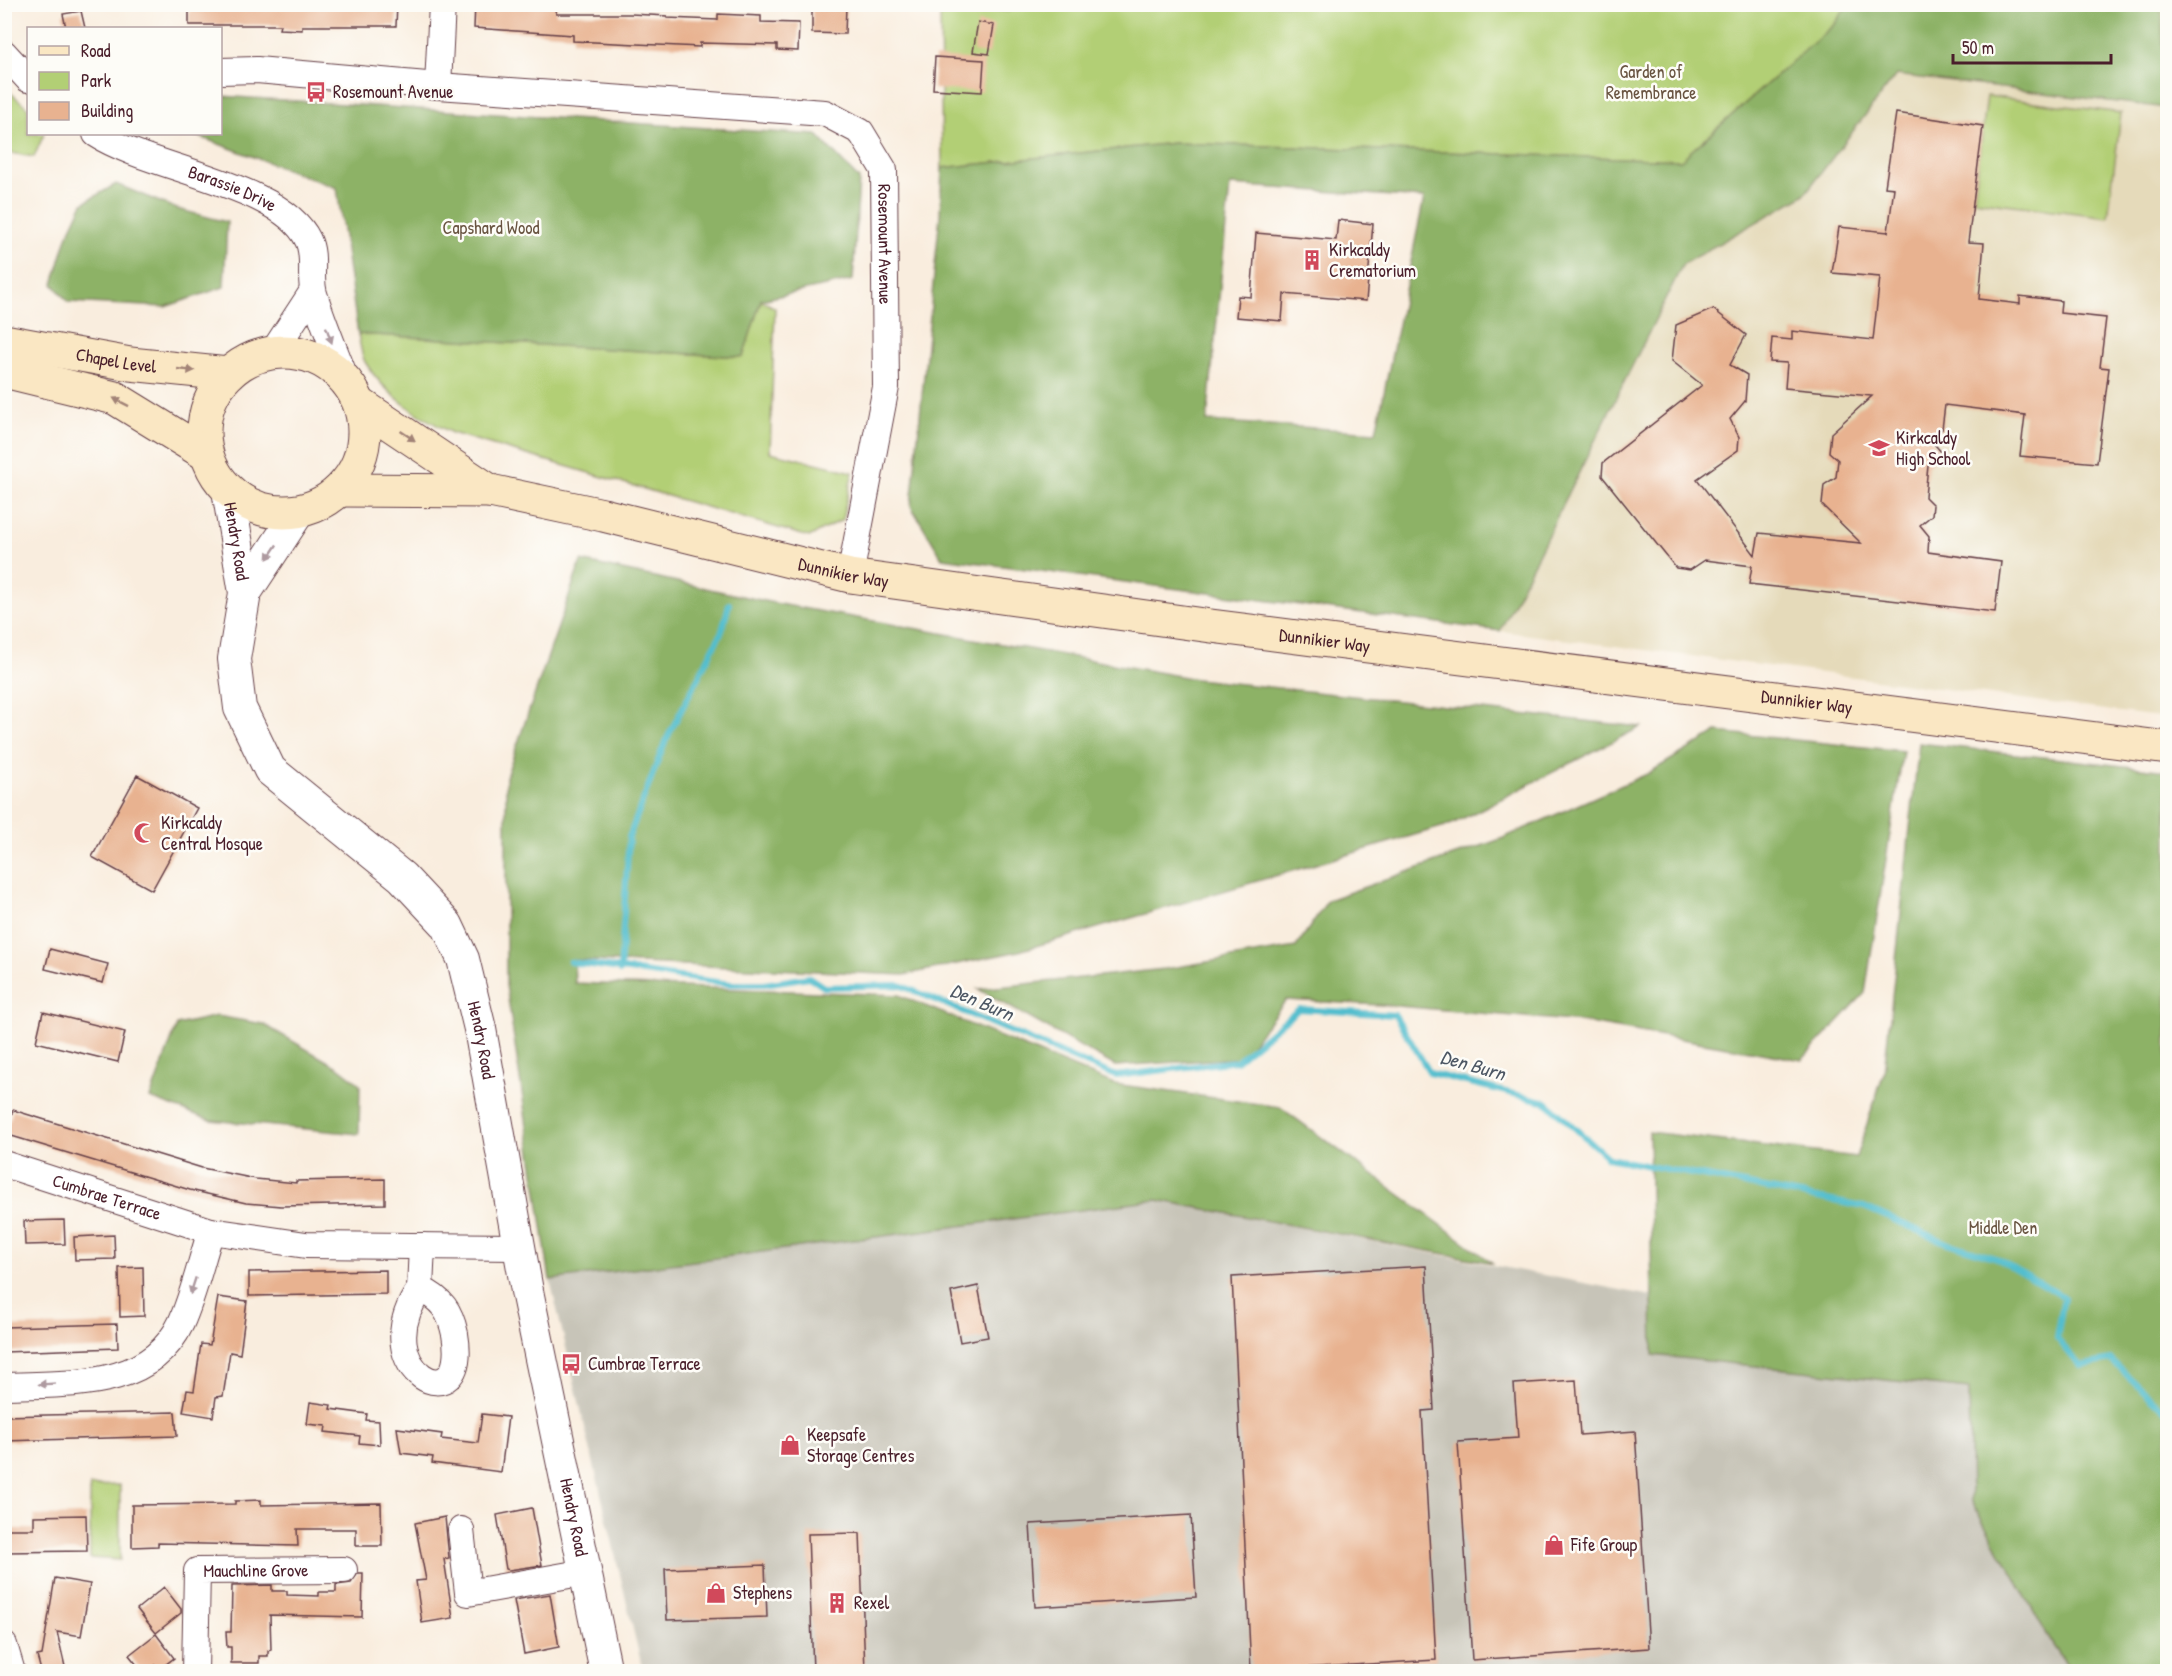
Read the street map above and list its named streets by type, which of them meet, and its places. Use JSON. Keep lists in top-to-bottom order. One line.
{"streets":{"main road":["Chapel Level","Dunnikier Way"],"street":["Barassie Drive","Rosemount Avenue","Hendry Road","Cumbrae Terrace","Mauchline Grove"]},"crossings":[["Rosemount Avenue","Dunnikier Way"],["Chapel Level","Hendry Road"],["Chapel Level","Dunnikier Way"],["Hendry Road","Dunnikier Way"],["Hendry Road","Cumbrae Terrace"]],"water":["Den Burn"],"parks":["Garden of Remembrance","Capshard Wood","Middle Den"],"places":{"bus stop":["Rosemount Avenue","Cumbrae Terrace"],"building":["Kirkcaldy Crematorium","Rexel"],"school or university":["Kirkcaldy High School"],"mosque":["Kirkcaldy Central Mosque"],"shop":["Keepsafe Storage Centres","Fife Group","Stephens"]},"legend":["Road","Park","Building"],"scale_bar":"50 m"}
